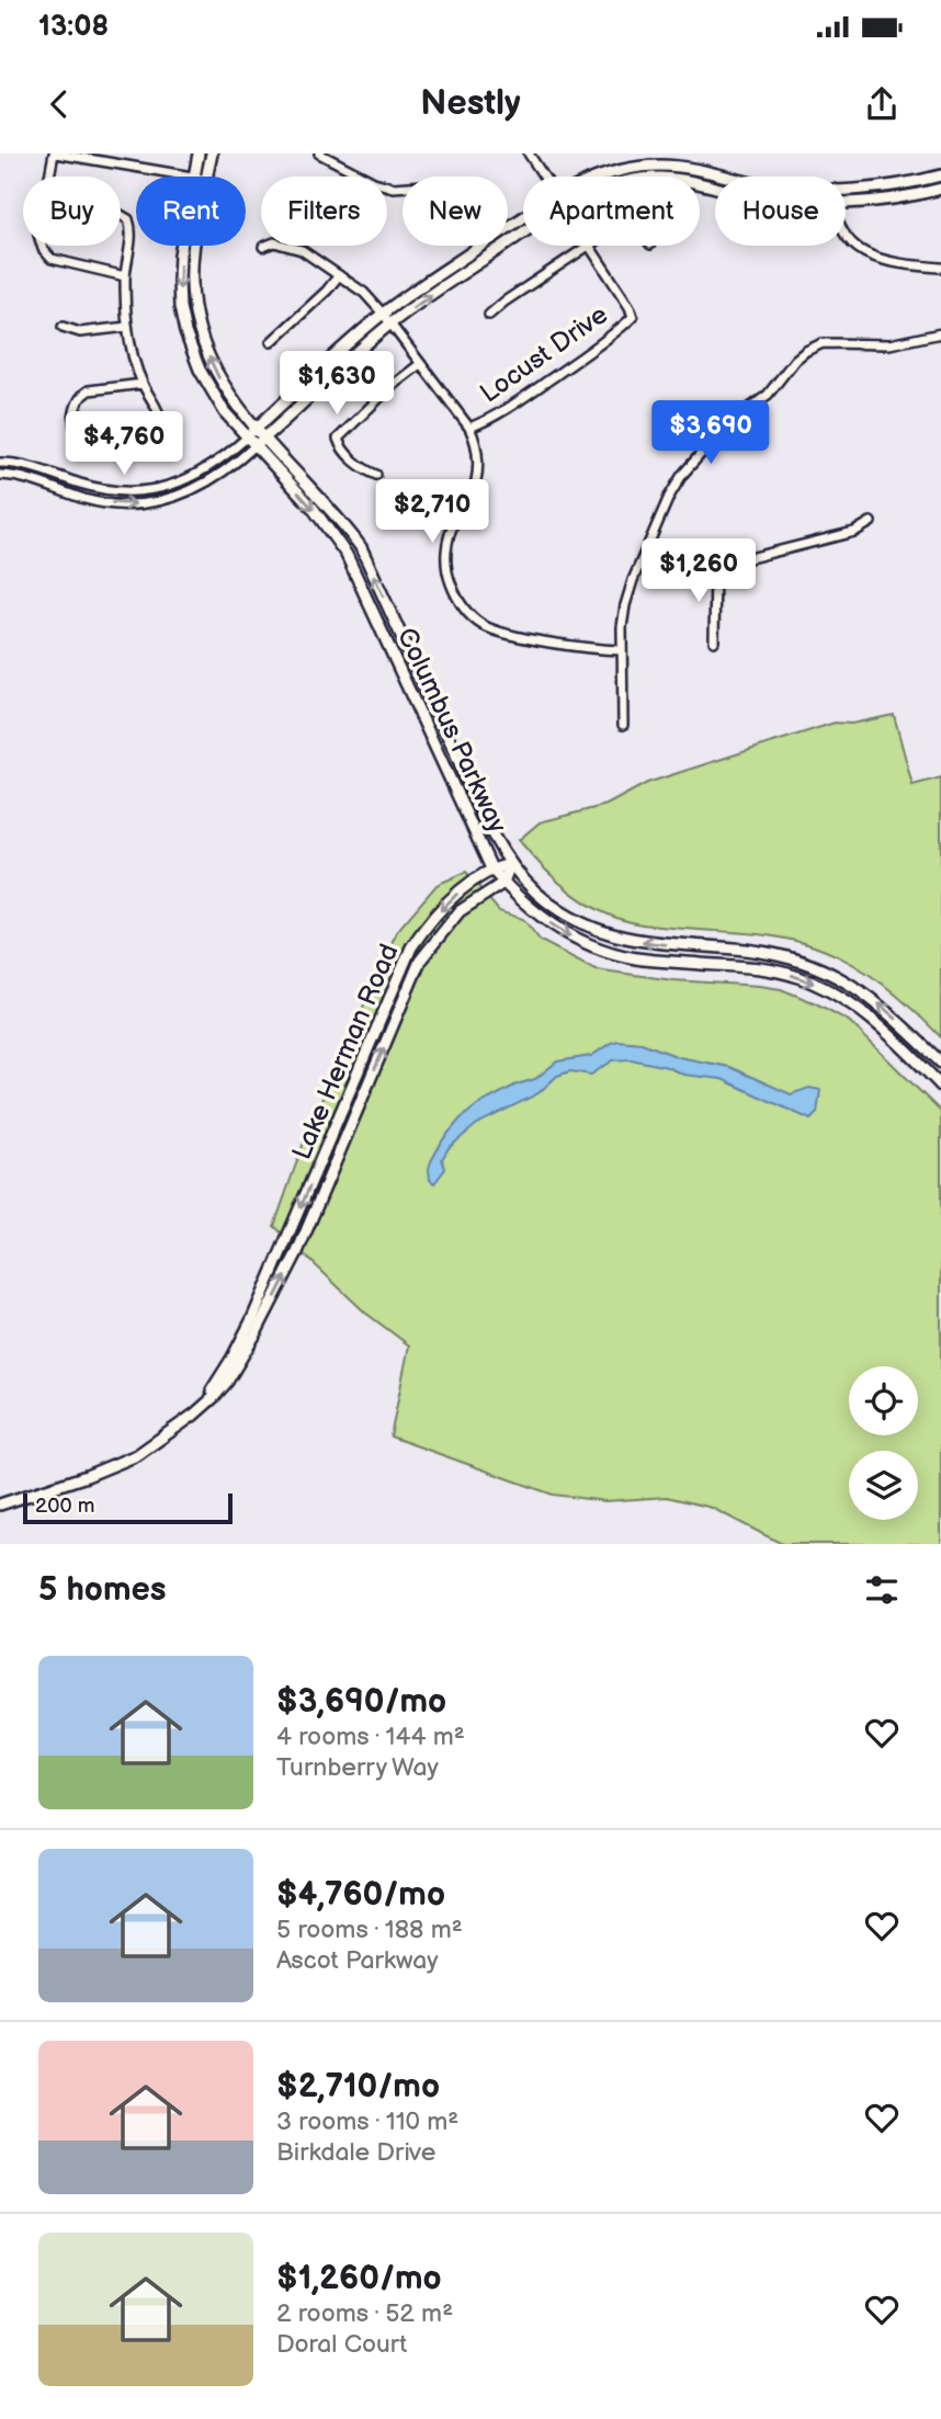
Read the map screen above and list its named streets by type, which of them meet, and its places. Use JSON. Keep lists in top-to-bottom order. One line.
{"streets":{"main road":["Columbus Parkway","Lake Herman Road"],"street":["Locust Drive"]},"crossings":[["Columbus Parkway","Lake Herman Road"]],"scale_bar":"200 m","page":{"status":"13:08","header":"Nestly","chip":["Buy","Rent","Filters","New","Apartment","House"],"price":["$1,630","$3,690","$4,760","$2,710","$1,260"],"scale":"200 m","heading":"5 homes","list":[{"name":"$3,690/mo","note":"4 rooms · 144 m² · Turnberry Way"},{"name":"$4,760/mo","note":"5 rooms · 188 m² · Ascot Parkway"},{"name":"$2,710/mo","note":"3 rooms · 110 m² · Birkdale Drive"},{"name":"$1,260/mo","note":"2 rooms · 52 m² · Doral Court"}]}}
